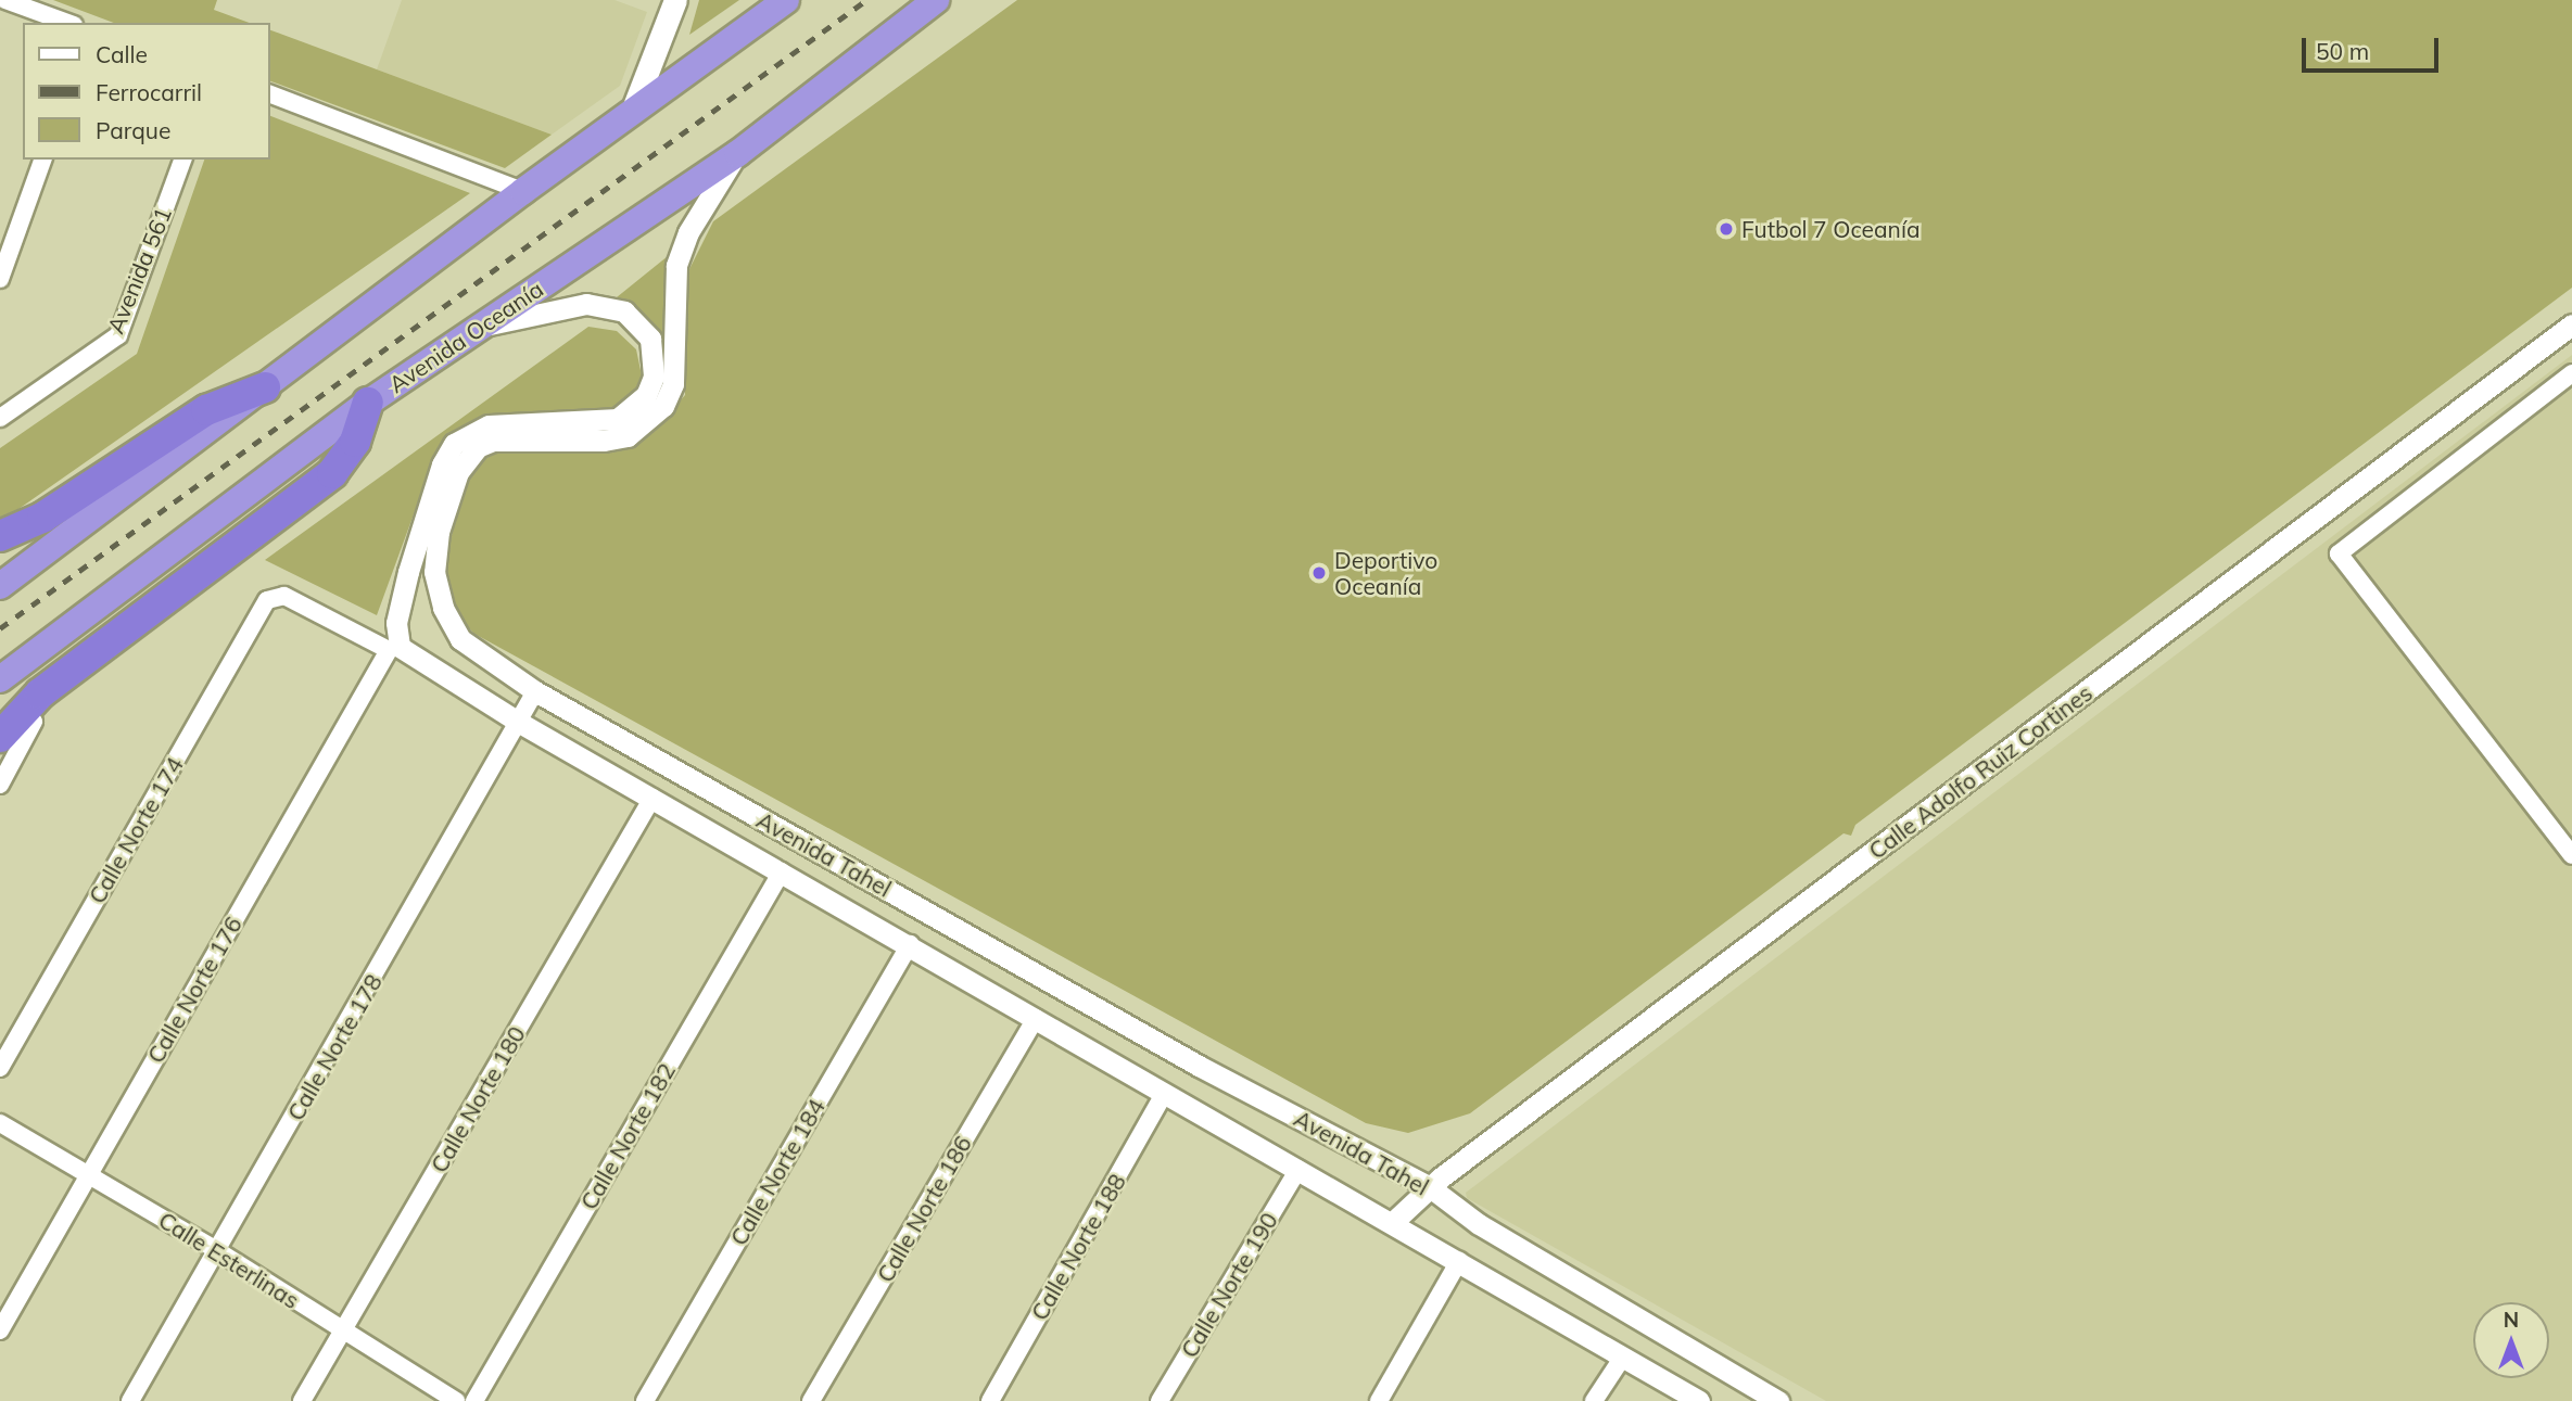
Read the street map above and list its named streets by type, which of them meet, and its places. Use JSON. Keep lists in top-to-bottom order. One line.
{"streets":{"highway":["Avenida Oceanía"],"street":["Avenida 561","Calle Adolfo Ruiz Cortines","Calle Norte 174","Avenida Tahel","Calle Norte 176","Calle Norte 178","Calle Norte 180","Calle Norte 182","Calle Norte 184","Calle Norte 186","Calle Norte 188","Calle Esterlinas","Calle Norte 190"]},"crossings":[["Avenida Oceanía","Avenida Tahel"],["Calle Adolfo Ruiz Cortines","Avenida Tahel"],["Calle Norte 174","Avenida Tahel"],["Avenida Tahel","Calle Norte 176"],["Avenida Tahel","Calle Norte 178"],["Avenida Tahel","Calle Norte 180"],["Avenida Tahel","Calle Norte 182"],["Avenida Tahel","Calle Norte 184"],["Avenida Tahel","Calle Norte 186"],["Avenida Tahel","Calle Norte 188"],["Avenida Tahel","Calle Norte 190"],["Calle Norte 176","Calle Esterlinas"],["Calle Norte 178","Calle Esterlinas"],["Calle Norte 180","Calle Esterlinas"]],"places":["Futbol 7 Oceanía","Deportivo Oceanía"],"legend":["Calle","Ferrocarril","Parque"],"scale_bar":"50 m","north":"top"}
